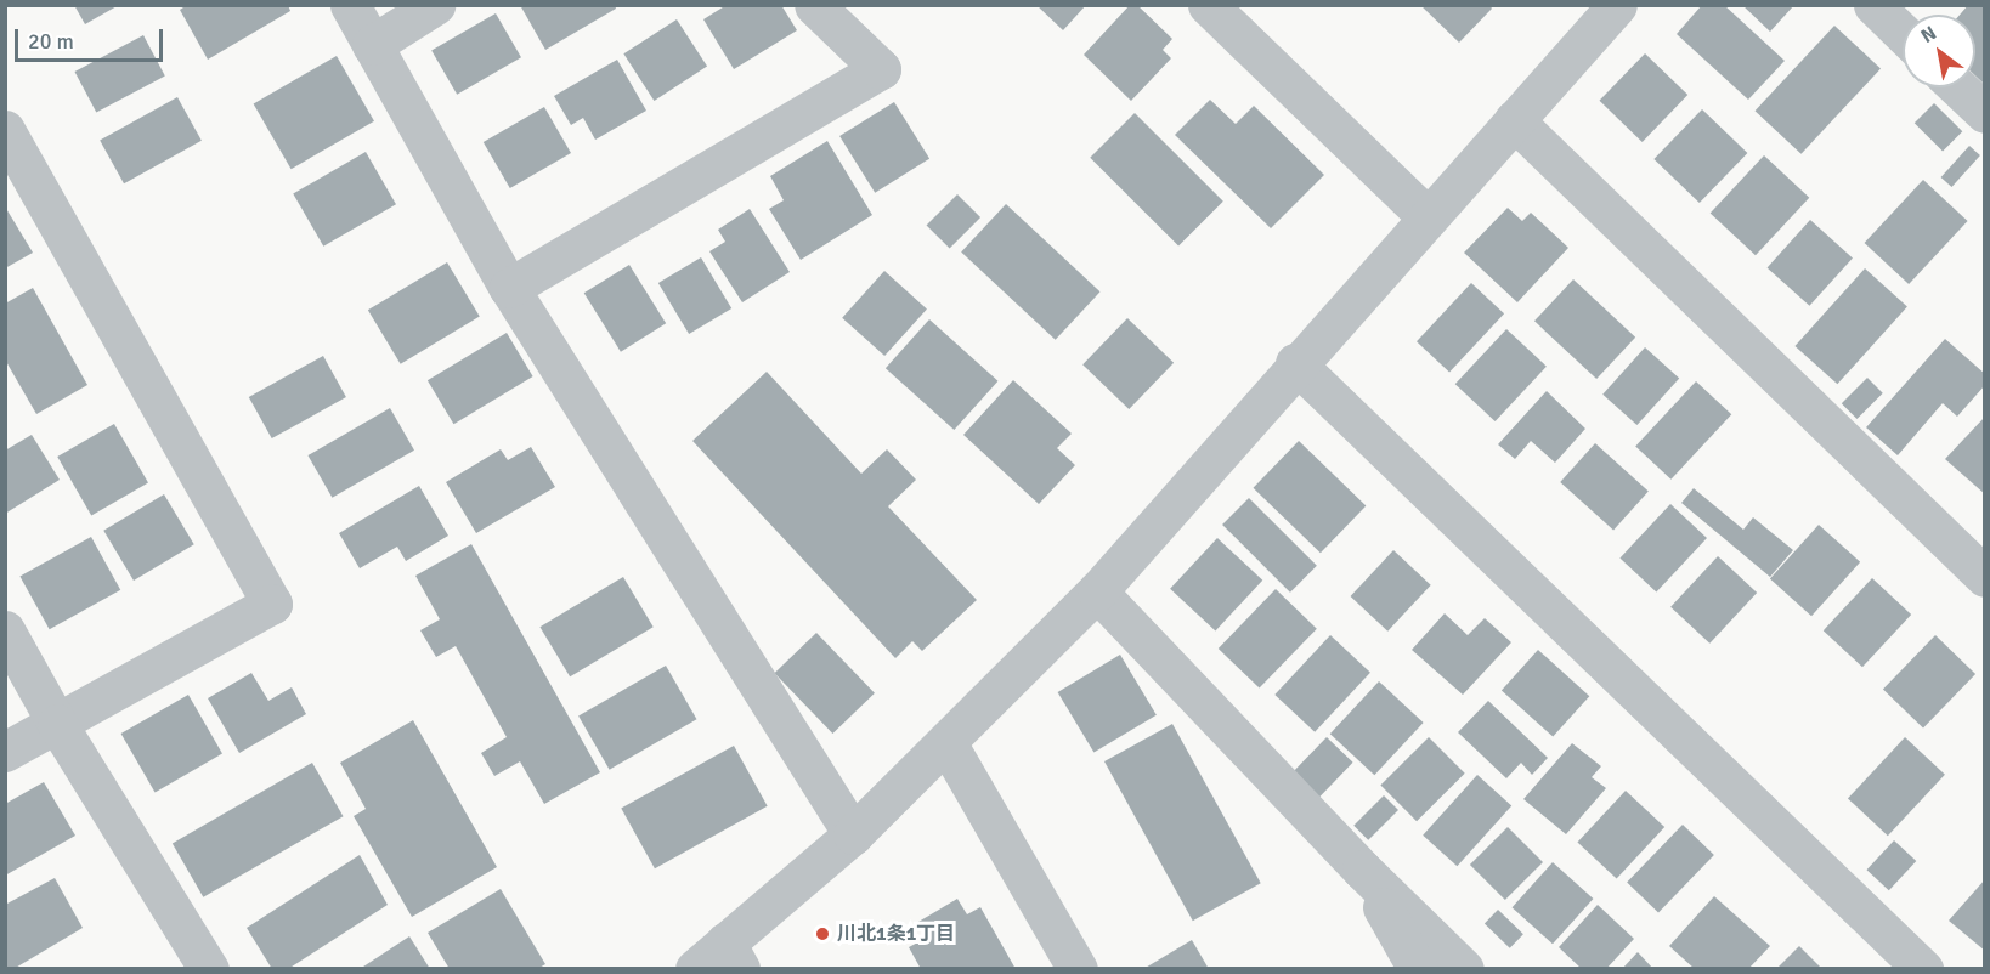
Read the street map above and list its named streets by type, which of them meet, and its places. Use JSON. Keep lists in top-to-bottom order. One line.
{"places":["川北1条1丁目"],"scale_bar":"20 m","north":"top left"}
